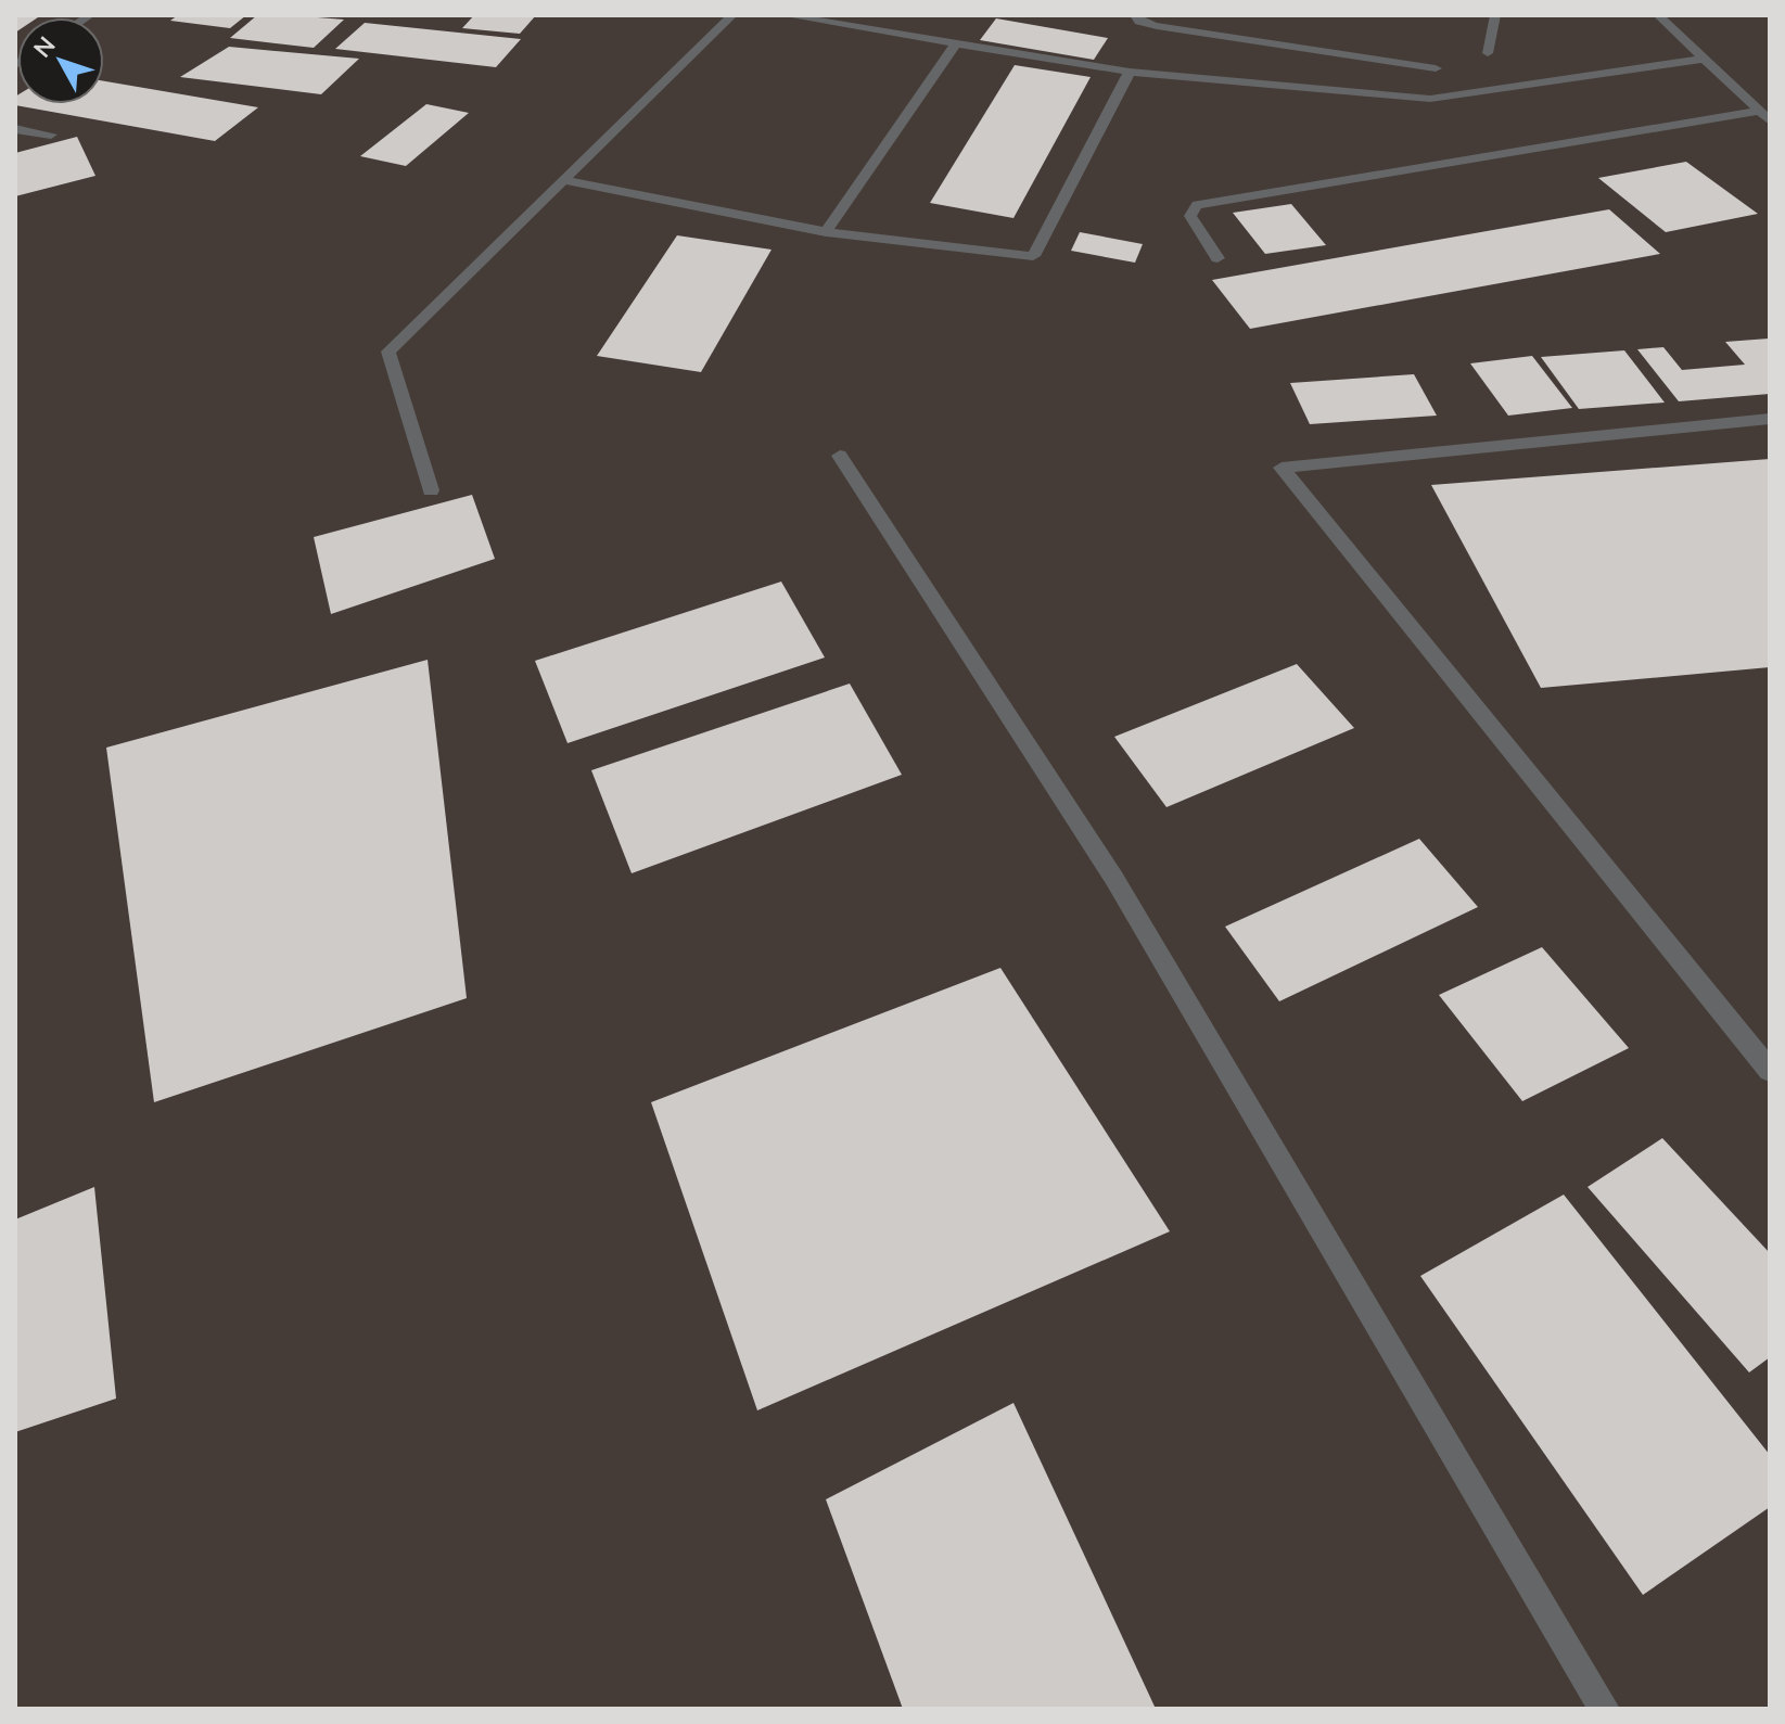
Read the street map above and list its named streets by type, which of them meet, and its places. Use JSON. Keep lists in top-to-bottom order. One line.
{"north":"top left"}
